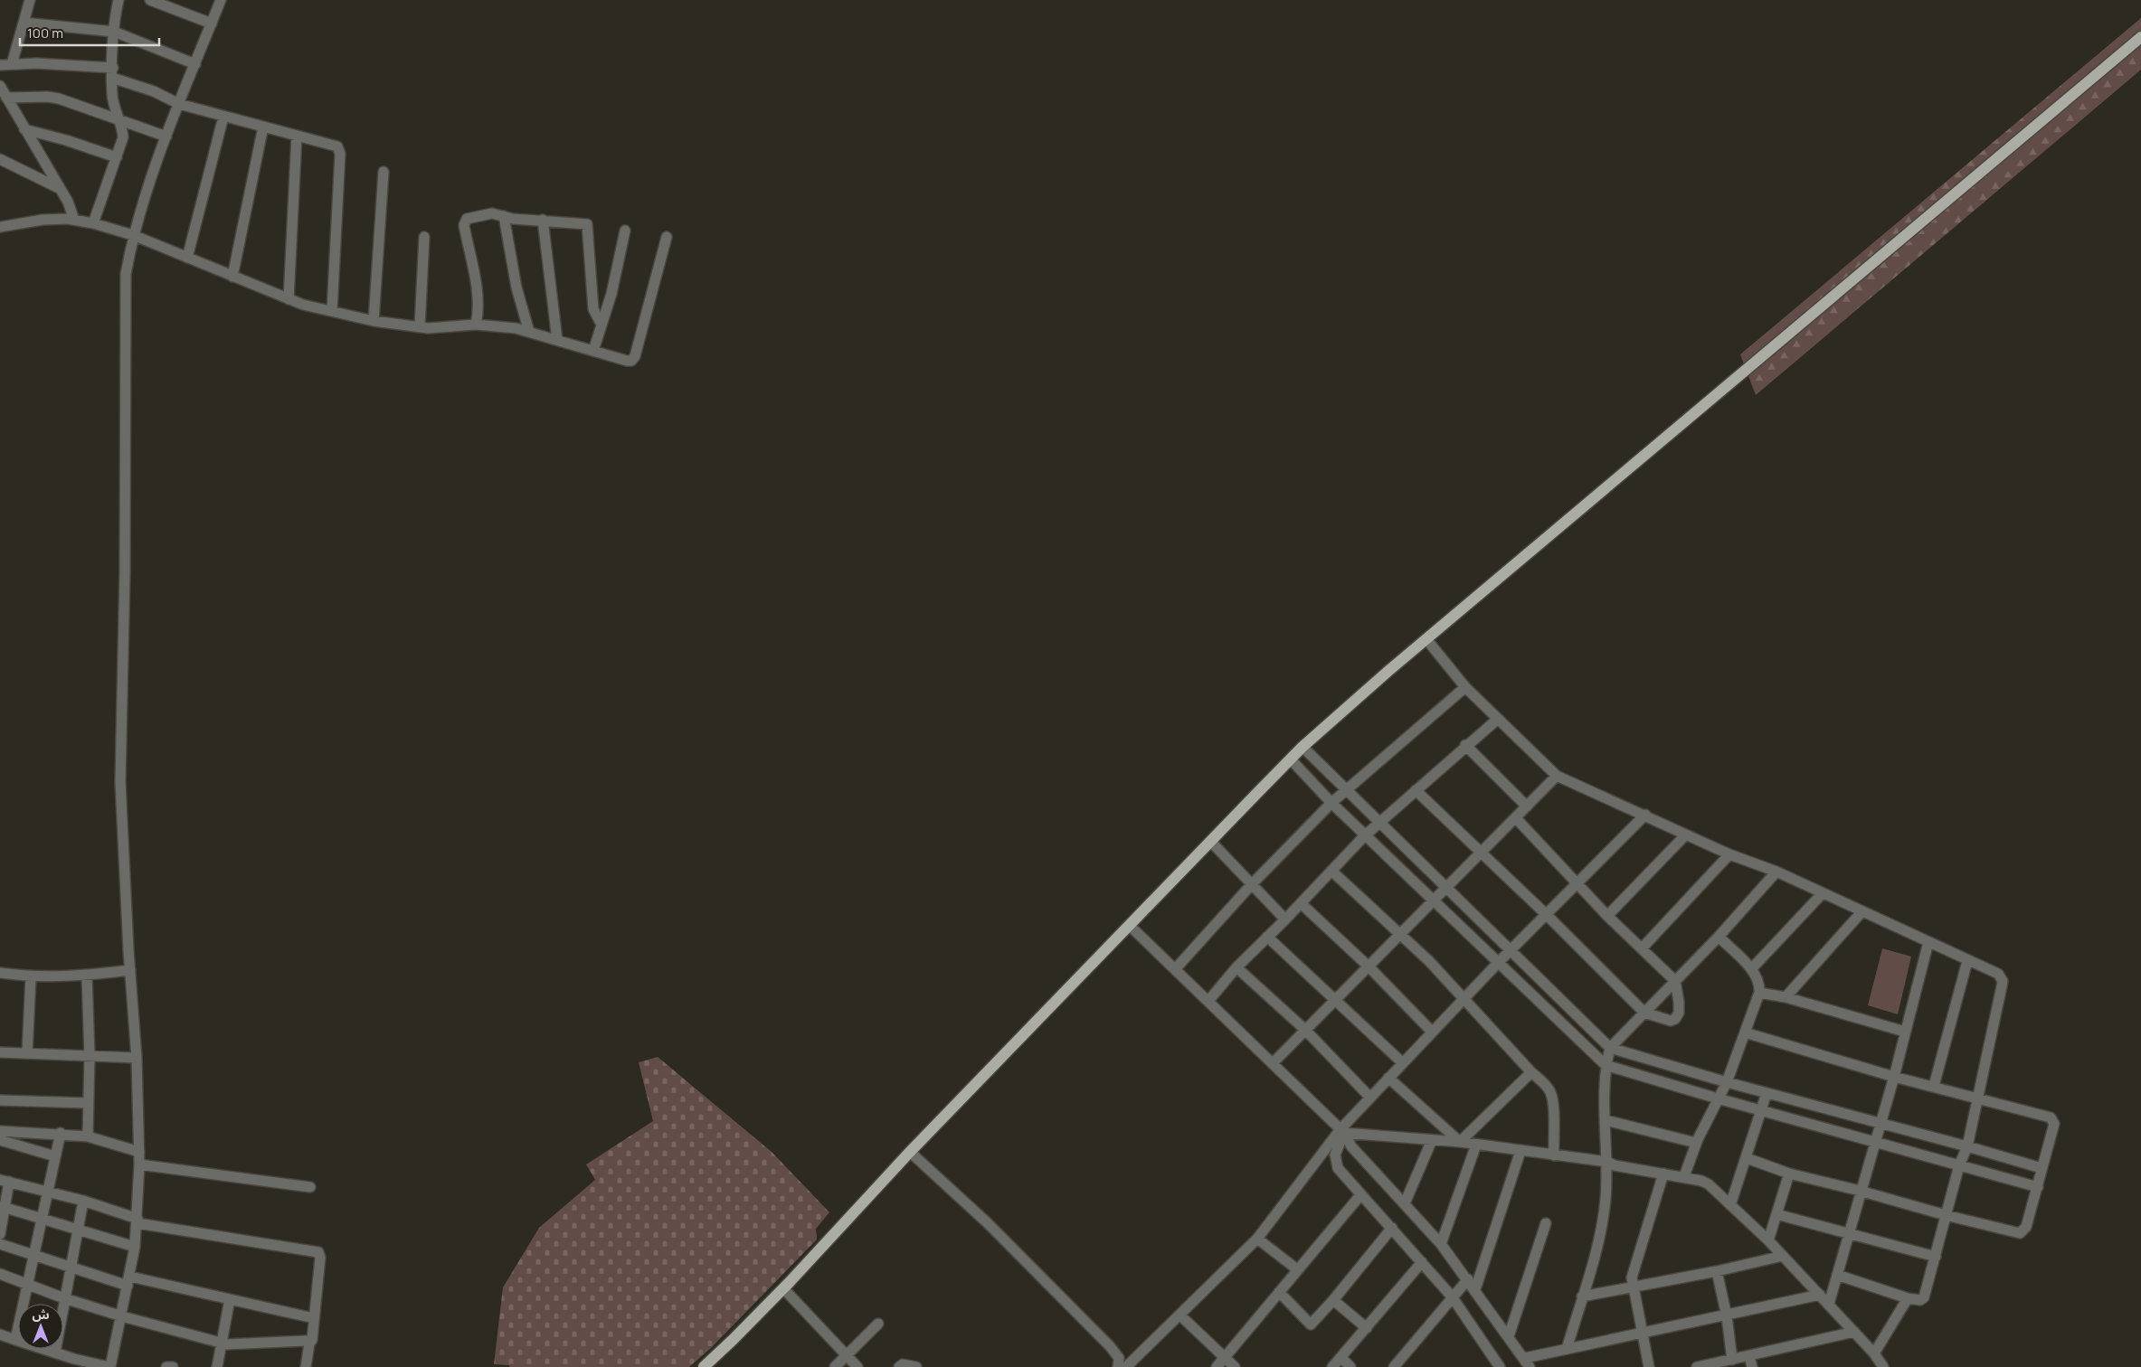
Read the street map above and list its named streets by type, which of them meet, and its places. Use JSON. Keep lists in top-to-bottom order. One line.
{"scale_bar":"100 m","north":"top"}
